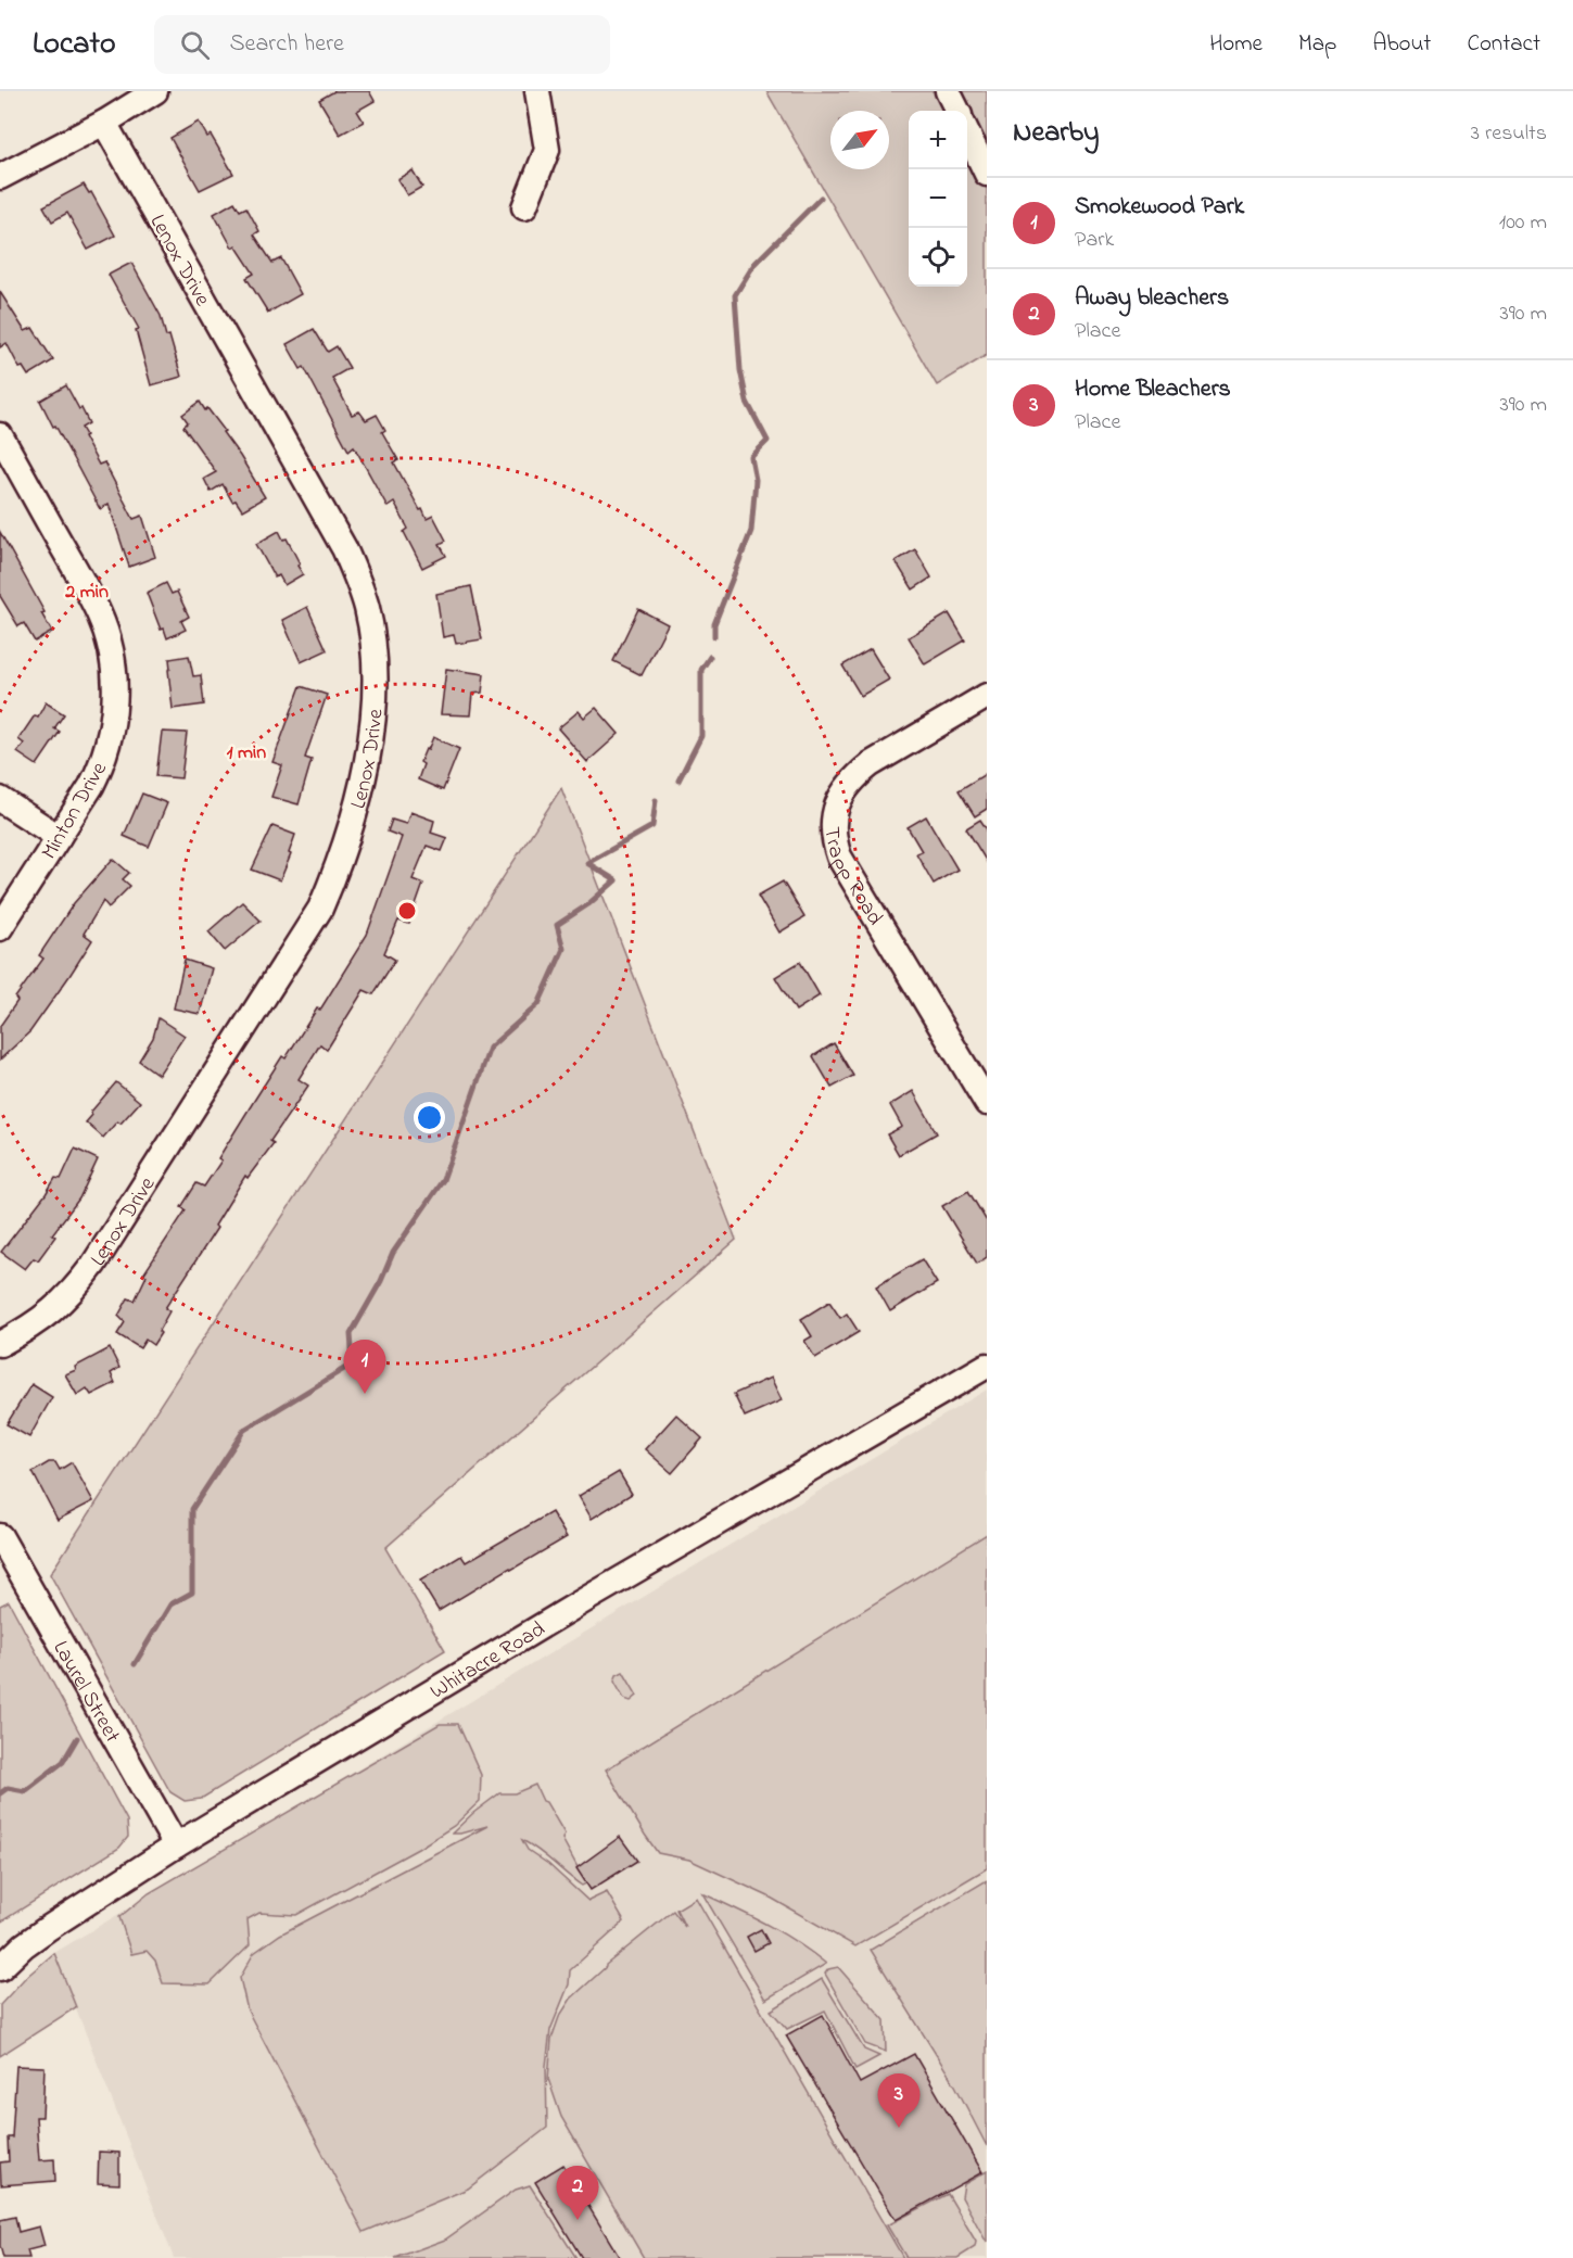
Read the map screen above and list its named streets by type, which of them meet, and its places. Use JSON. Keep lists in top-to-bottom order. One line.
{"streets":{"street":["Lenox Drive","Minton Drive","Trapp Road","Whitacre Road","Laurel Street"]},"crossings":[["Whitacre Road","Laurel Street"]],"north":"top right","page":{"header":"Locato","search":"Search here","nav":["Home","Map","About","Contact"],"heading":["Nearby","3 results"],"map_buttons":["+","−"],"list":[{"mark":"1","name":"Smokewood Park","note":"Park","value":"100 m"},{"mark":"2","name":"Away bleachers","note":"Place","value":"390 m"},{"mark":"3","name":"Home Bleachers","note":"Place","value":"390 m"}],"pins":["1","3","2"]},"rings":["2 min","1 min"]}
